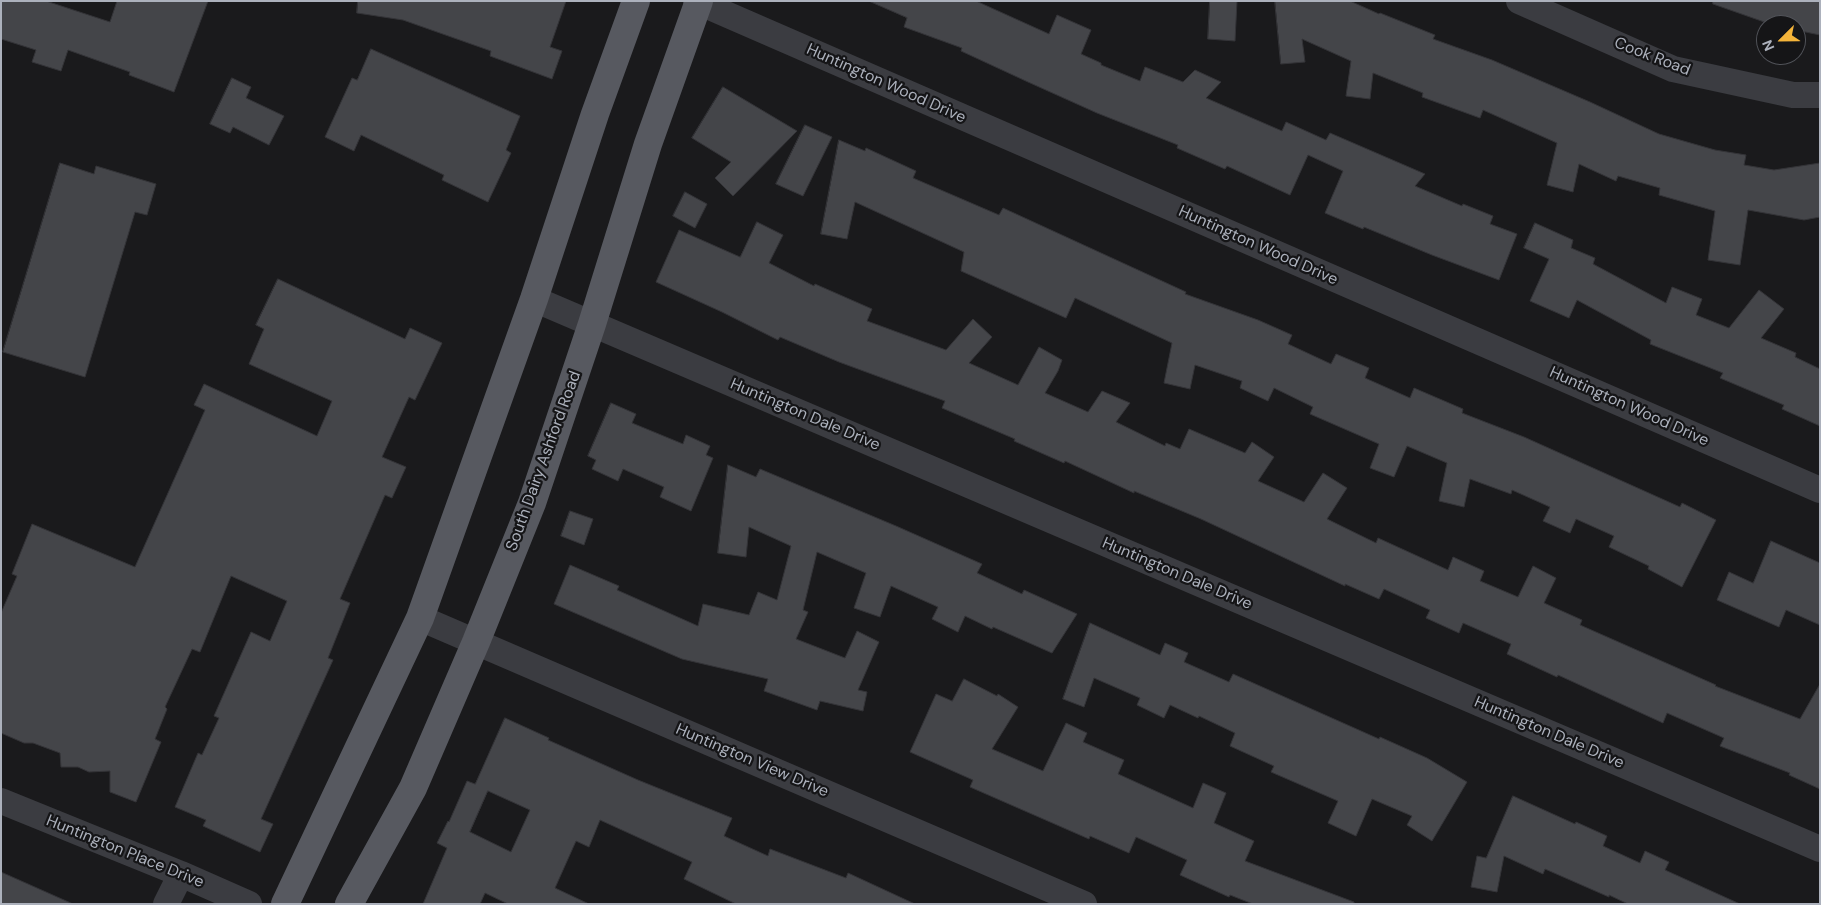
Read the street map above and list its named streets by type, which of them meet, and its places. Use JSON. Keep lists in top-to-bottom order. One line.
{"streets":{"main road":["South Dairy Ashford Road"],"street":["Cook Road","Huntington Wood Drive","Huntington Dale Drive","Huntington View Drive","Huntington Place Drive"]},"crossings":[["Huntington Wood Drive","South Dairy Ashford Road"],["Huntington Dale Drive","South Dairy Ashford Road"],["South Dairy Ashford Road","Huntington View Drive"]],"north":"bottom left"}
